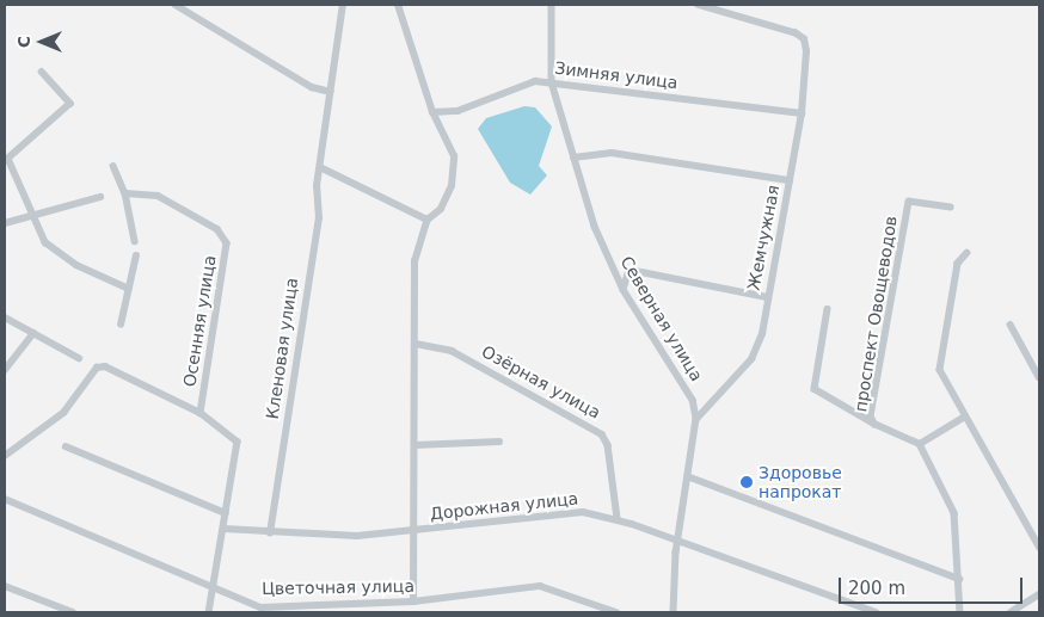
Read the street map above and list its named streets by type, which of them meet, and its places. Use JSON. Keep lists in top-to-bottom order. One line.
{"streets":{"street":["Зимняя улица","Жемчужная","проспект Овощеводов","Северная улица","Осенняя улица","Кленовая улица","Озёрная улица","Дорожная улица","Цветочная улица"]},"crossings":[["Зимняя улица","Жемчужная"],["Зимняя улица","Северная улица"],["Жемчужная","Северная улица"],["Северная улица","Дорожная улица"],["Кленовая улица","Дорожная улица"],["Озёрная улица","Дорожная улица"]],"places":["Здоровье напрокат"],"scale_bar":"200 m","north":"left"}
